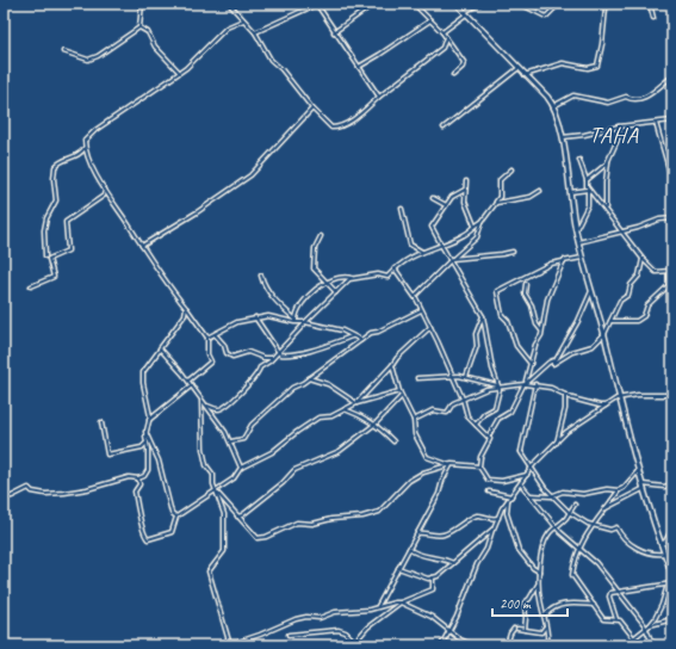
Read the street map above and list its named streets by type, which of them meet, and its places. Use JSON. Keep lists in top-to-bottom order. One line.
{"districts":["TAHA"],"scale_bar":"200 m"}
